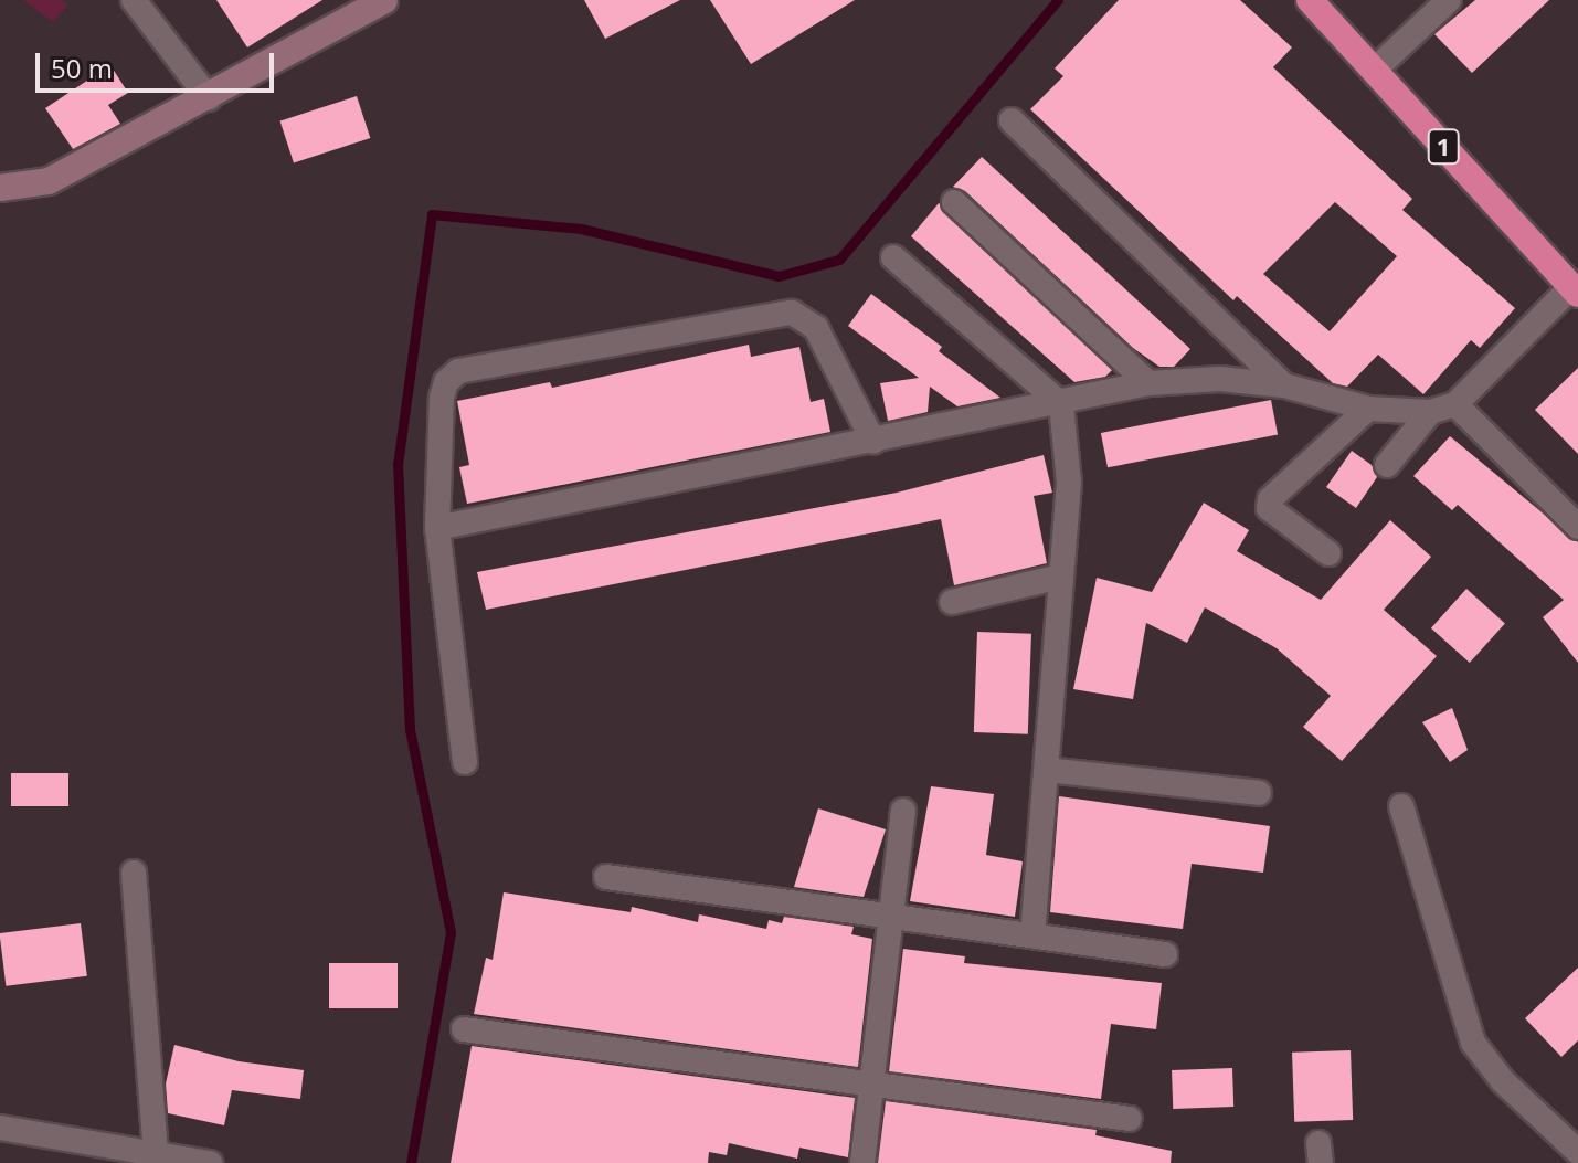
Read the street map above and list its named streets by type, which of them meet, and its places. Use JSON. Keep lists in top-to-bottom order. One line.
{"streets":{"highway":["1"]},"scale_bar":"50 m"}
